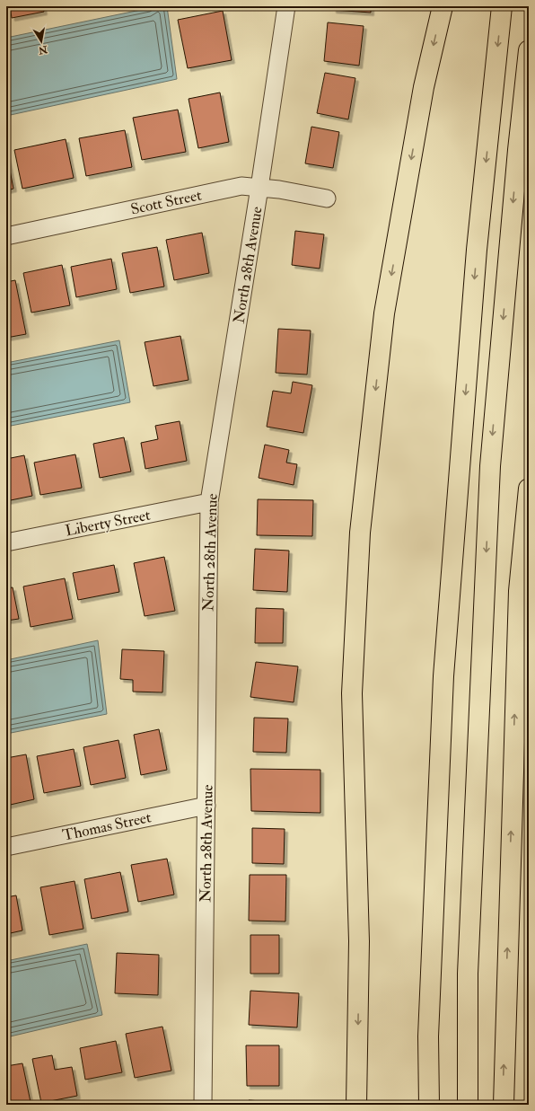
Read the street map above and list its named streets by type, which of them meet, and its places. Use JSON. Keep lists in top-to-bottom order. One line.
{"streets":{"street":["Scott Street","North 28th Avenue","Liberty Street","Thomas Street"]},"crossings":[["Scott Street","North 28th Avenue"],["North 28th Avenue","Liberty Street"],["North 28th Avenue","Thomas Street"]],"north":"bottom"}
